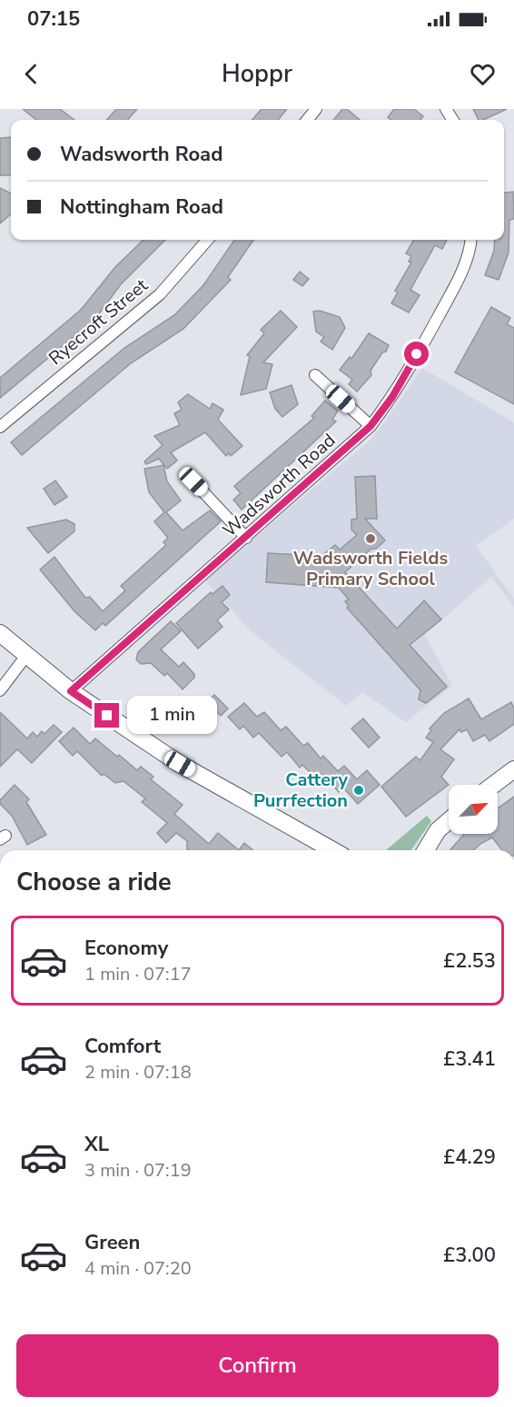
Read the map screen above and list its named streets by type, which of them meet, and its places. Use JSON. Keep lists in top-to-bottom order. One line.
{"streets":{"street":["Ryecroft Street","Wadsworth Road"]},"places":["Wadsworth Fields Primary School","Cattery Purrfection"],"north":"top right","page":{"status":"07:15","header":"Hoppr","banner":["Wadsworth Road","Nottingham Road"],"bubble":"1 min","heading":"Choose a ride","list":[{"name":"Economy","note":"1 min · 07:17","value":"£2.53"},{"name":"Comfort","note":"2 min · 07:18","value":"£3.41"},{"name":"XL","note":"3 min · 07:19","value":"£4.29"},{"name":"Green","note":"4 min · 07:20","value":"£3.00"}],"buttons":"Confirm"}}
